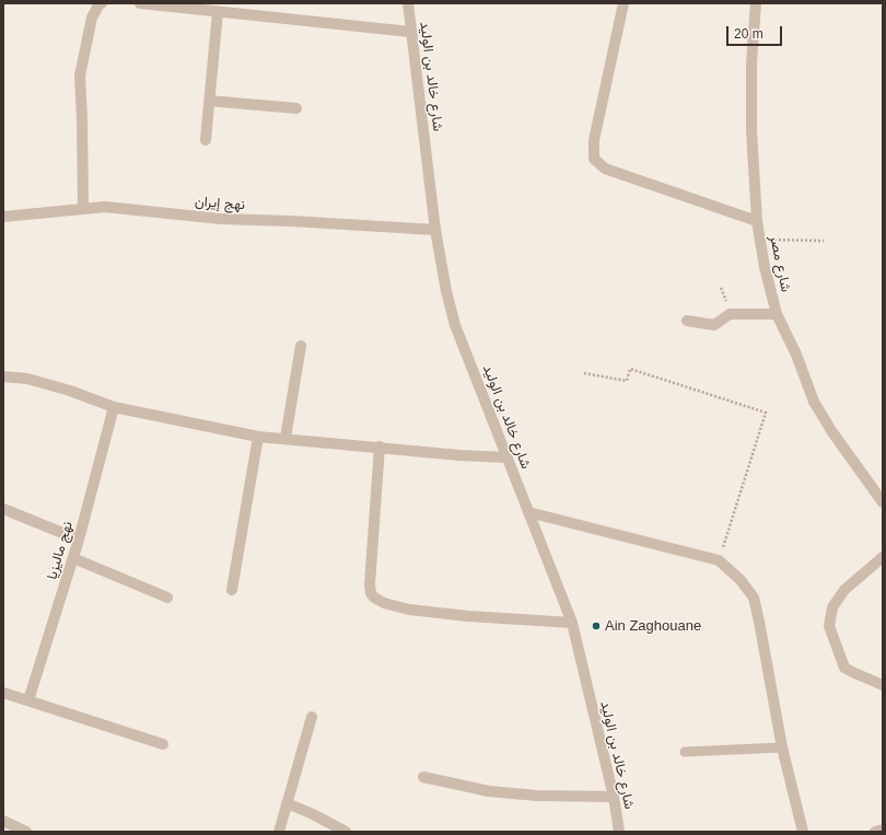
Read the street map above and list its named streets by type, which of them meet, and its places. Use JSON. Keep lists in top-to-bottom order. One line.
{"streets":{"street":["شارع خالد بن الوليد","نهج إيران","شارع مصر","نهج ماليزيا"]},"crossings":[["شارع خالد بن الوليد","نهج إيران"]],"places":["Ain Zaghouane"],"scale_bar":"20 m"}
